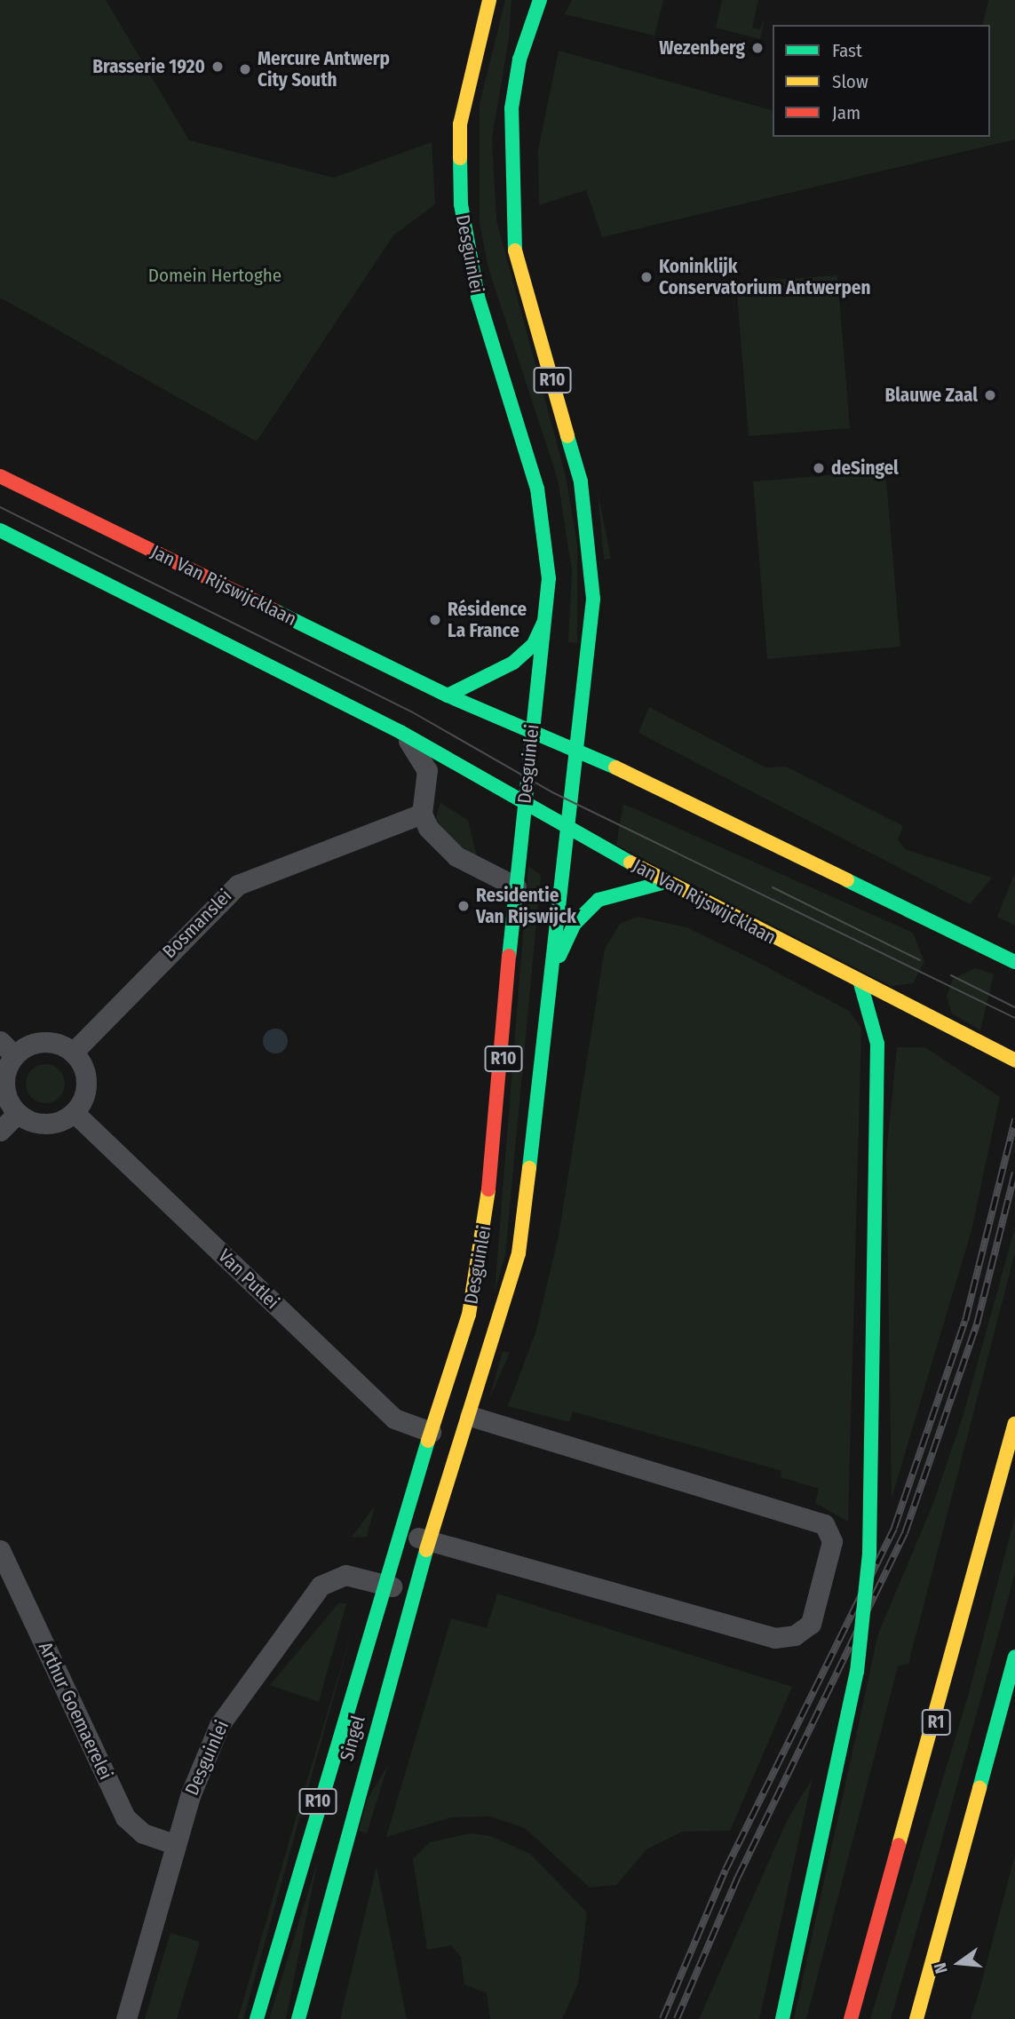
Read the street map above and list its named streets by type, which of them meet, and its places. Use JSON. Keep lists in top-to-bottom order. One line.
{"streets":{"main road":["Desguinlei","R10","Jan Van Rijswijcklaan","R1","Singel"],"street":["Bosmanslei","Van Putlei","Arthur Goemaerelei"]},"crossings":[["Desguinlei","Jan Van Rijswijcklaan"],["Desguinlei","Van Putlei"],["Desguinlei","Arthur Goemaerelei"],["Desguinlei","Singel"],["Jan Van Rijswijcklaan","Bosmanslei"],["Bosmanslei","Van Putlei"]],"parks":["Domein Hertoghe"],"places":["Wezenberg","Brasserie 1920","Mercure Antwerp City South","Koninklijk Conservatorium Antwerpen","Blauwe Zaal","deSingel","Résidence La France","Residentie Van Rijswijck"],"legend":["Fast","Slow","Jam"],"north":"left"}
